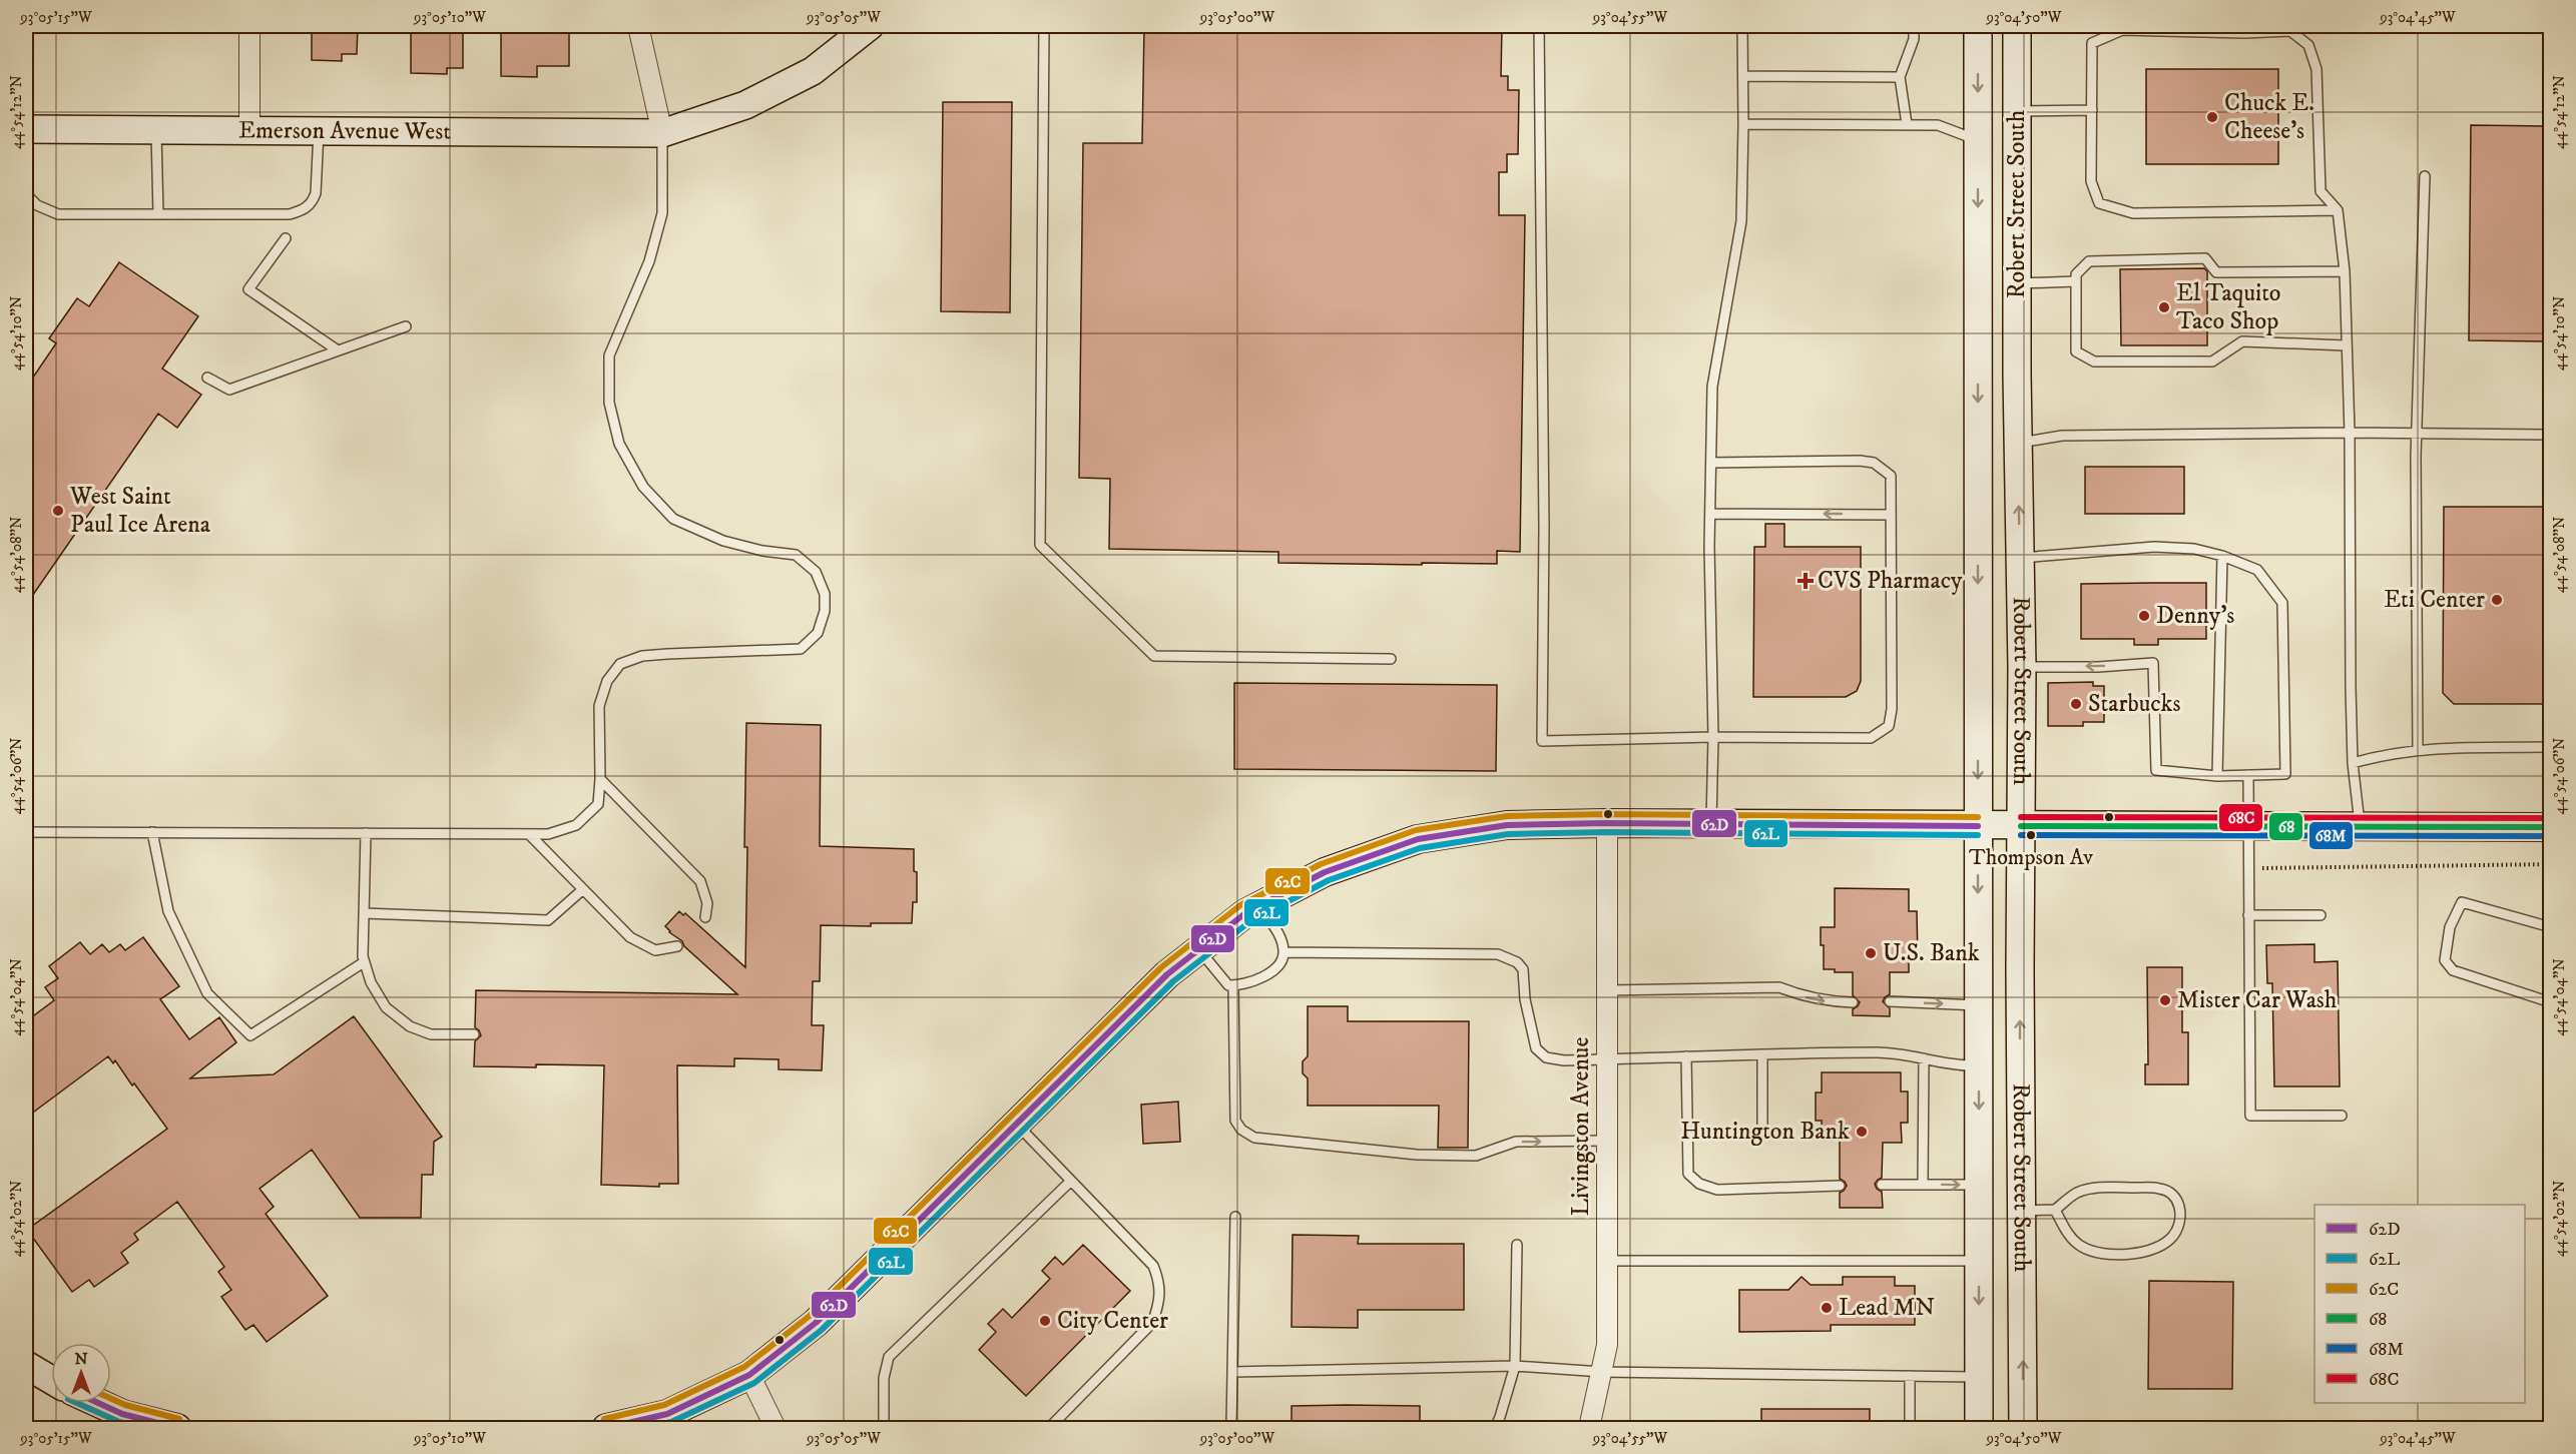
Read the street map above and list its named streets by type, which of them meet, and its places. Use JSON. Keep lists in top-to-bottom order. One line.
{"streets":{"street":["Emerson Avenue West","Robert Street South","Livingston Avenue"]},"places":{"other":["Chuck E. Cheese's","El Taquito Taco Shop","West Saint Paul Ice Arena","Eti Center","Denny's","Starbucks","Thompson Av","U.S. Bank","Mister Car Wash","Huntington Bank","Lead MN","City Center"],"health":["CVS Pharmacy"]},"lines":["transit line 62C","transit line 68C","transit line 62D","transit line 68","transit line 62L","transit line 68M"],"legend":["62D","62L","62C","68","68M","68C"],"north":"top","coordinates":["93°05'15\"W","93°05'10\"W","93°05'05\"W","93°05'00\"W","93°04'55\"W","93°04'50\"W","93°04'45\"W","44°54'12\"N","44°54'10\"N","44°54'08\"N","44°54'06\"N","44°54'04\"N","44°54'02\"N"]}
